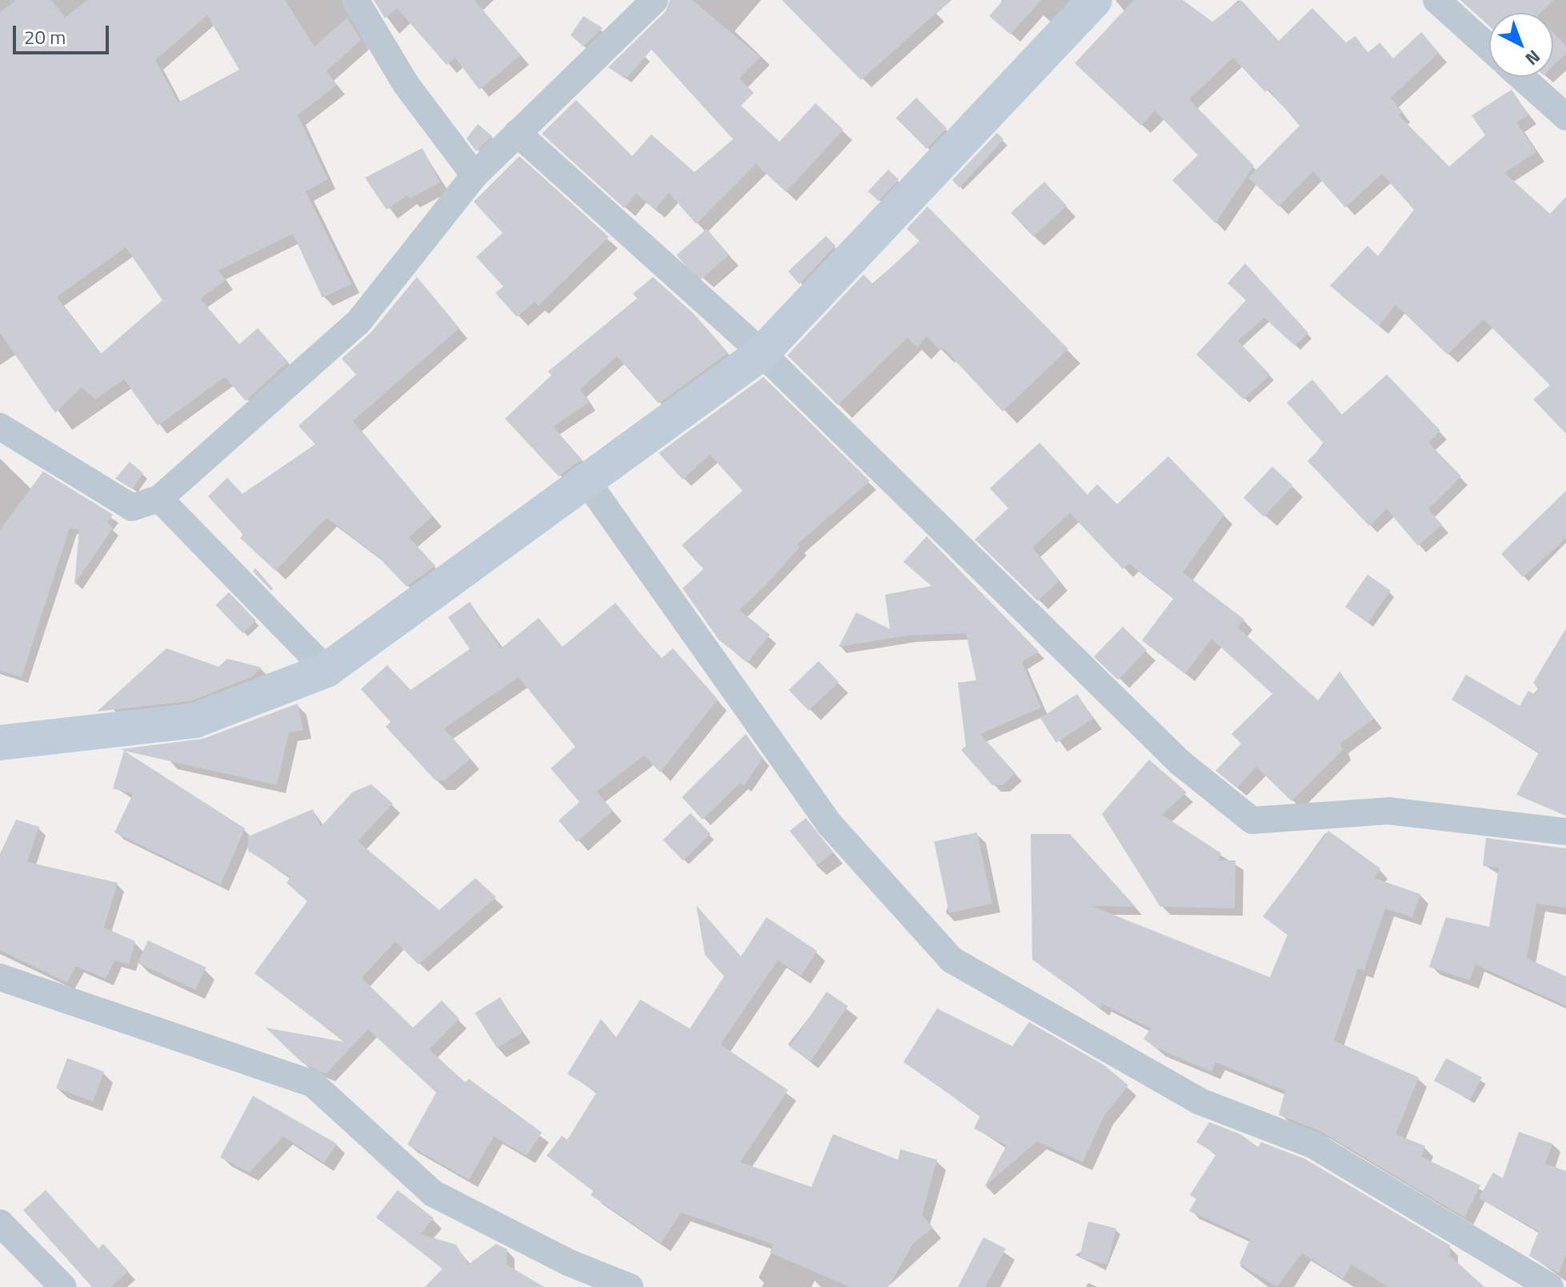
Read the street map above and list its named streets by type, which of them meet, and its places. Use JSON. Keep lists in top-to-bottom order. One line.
{"scale_bar":"20 m","north":"bottom right"}
